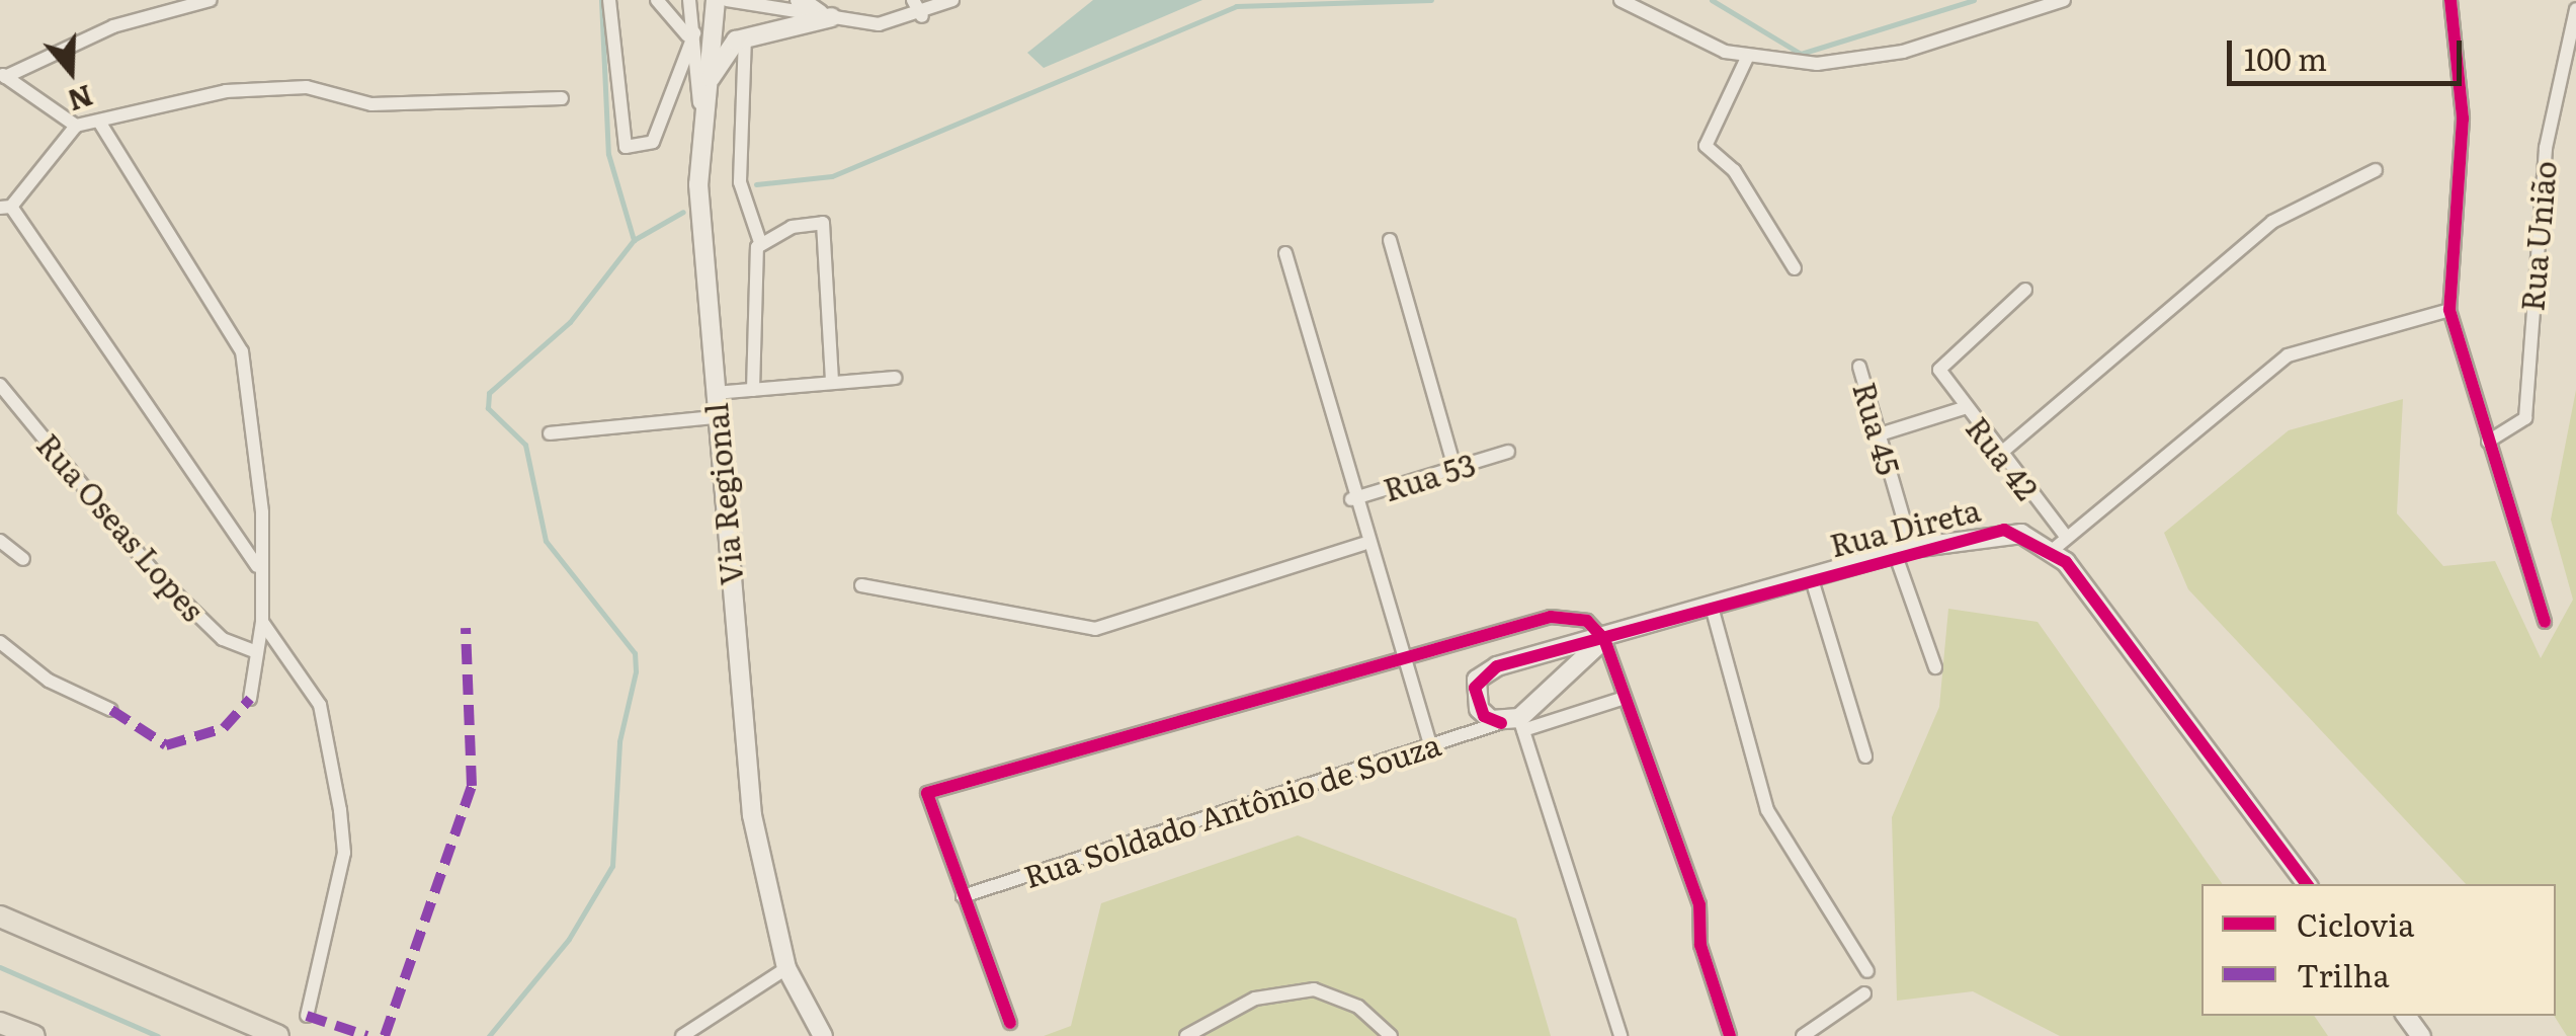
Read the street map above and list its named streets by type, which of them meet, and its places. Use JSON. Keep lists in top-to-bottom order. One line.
{"streets":{"main road":["Via Regional","Rua Direta"],"street":["Rua União","Rua 45","Rua 42","Rua 53","Rua Oseas Lopes","Rua Soldado Antônio de Souza"]},"crossings":[["Rua 45","Rua Direta"],["Rua 42","Rua Direta"],["Rua Direta","Rua Soldado Antônio de Souza"]],"legend":["Ciclovia","Trilha"],"scale_bar":"100 m","north":"bottom"}
